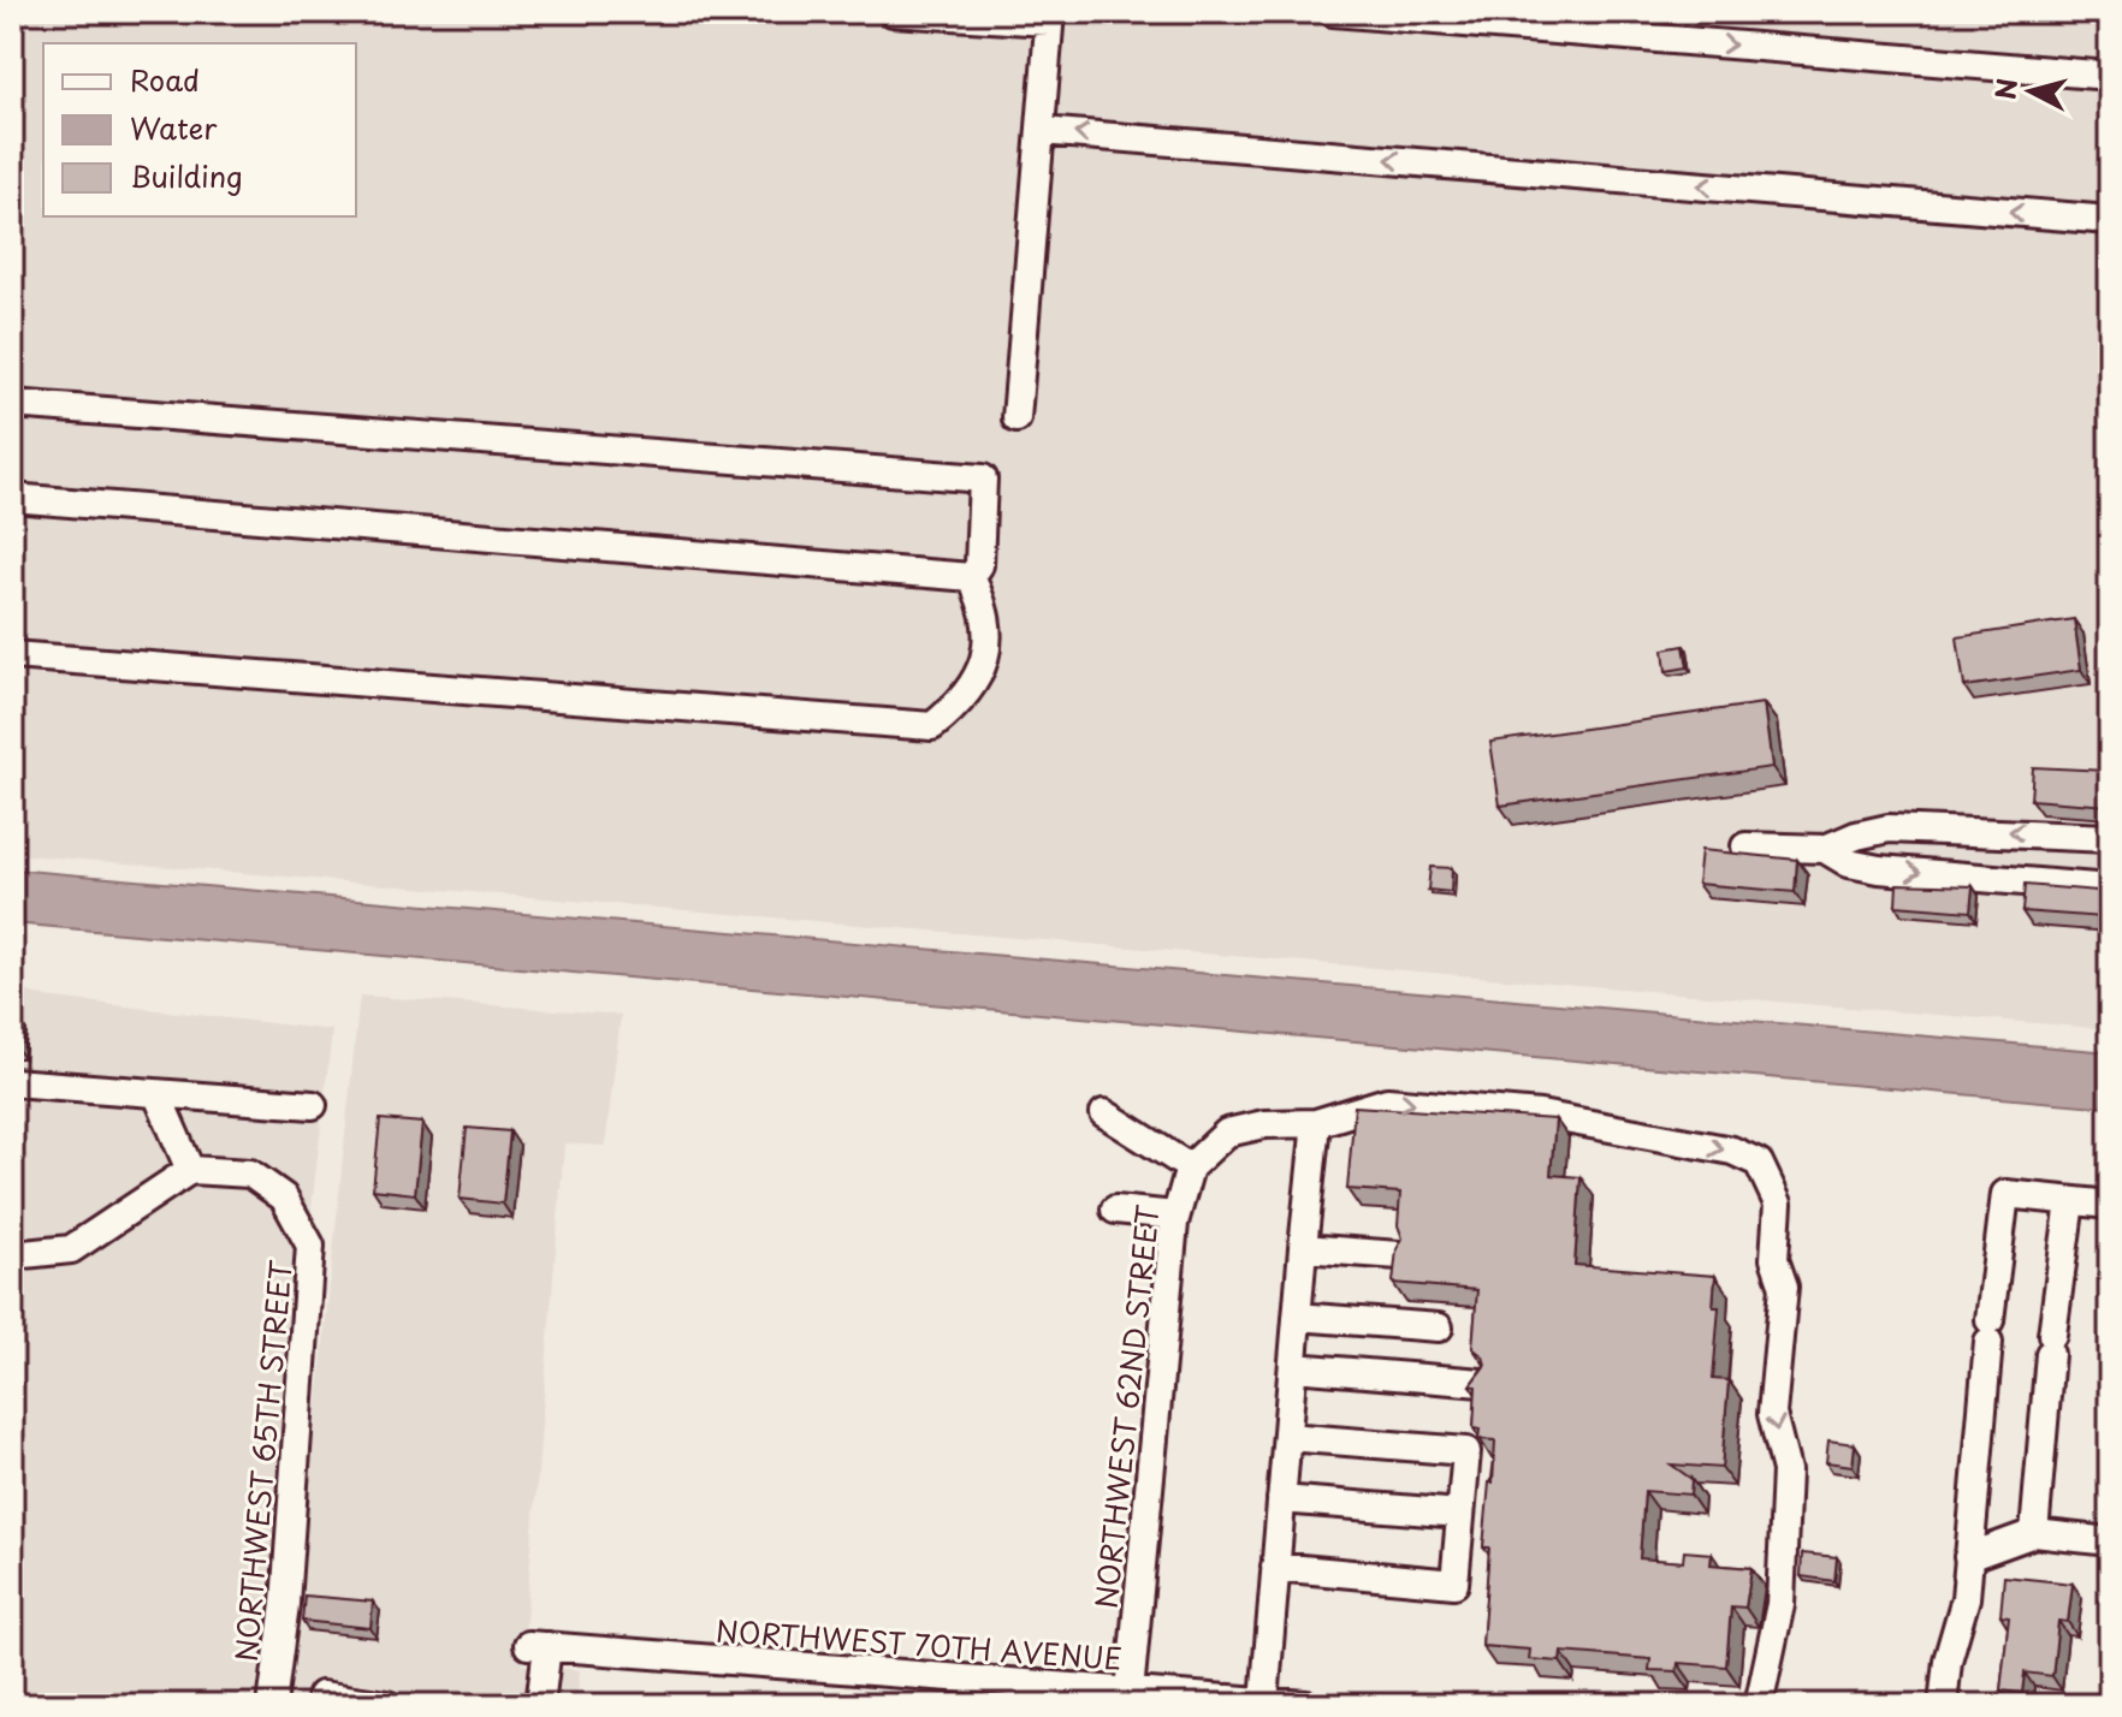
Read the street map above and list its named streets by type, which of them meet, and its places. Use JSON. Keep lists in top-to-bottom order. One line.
{"streets":{"street":["NORTHWEST 62ND STREET","NORTHWEST 65TH STREET","NORTHWEST 70TH AVENUE"]},"crossings":[["NORTHWEST 62ND STREET","NORTHWEST 70TH AVENUE"]],"legend":["Road","Water","Building"],"north":"left"}
